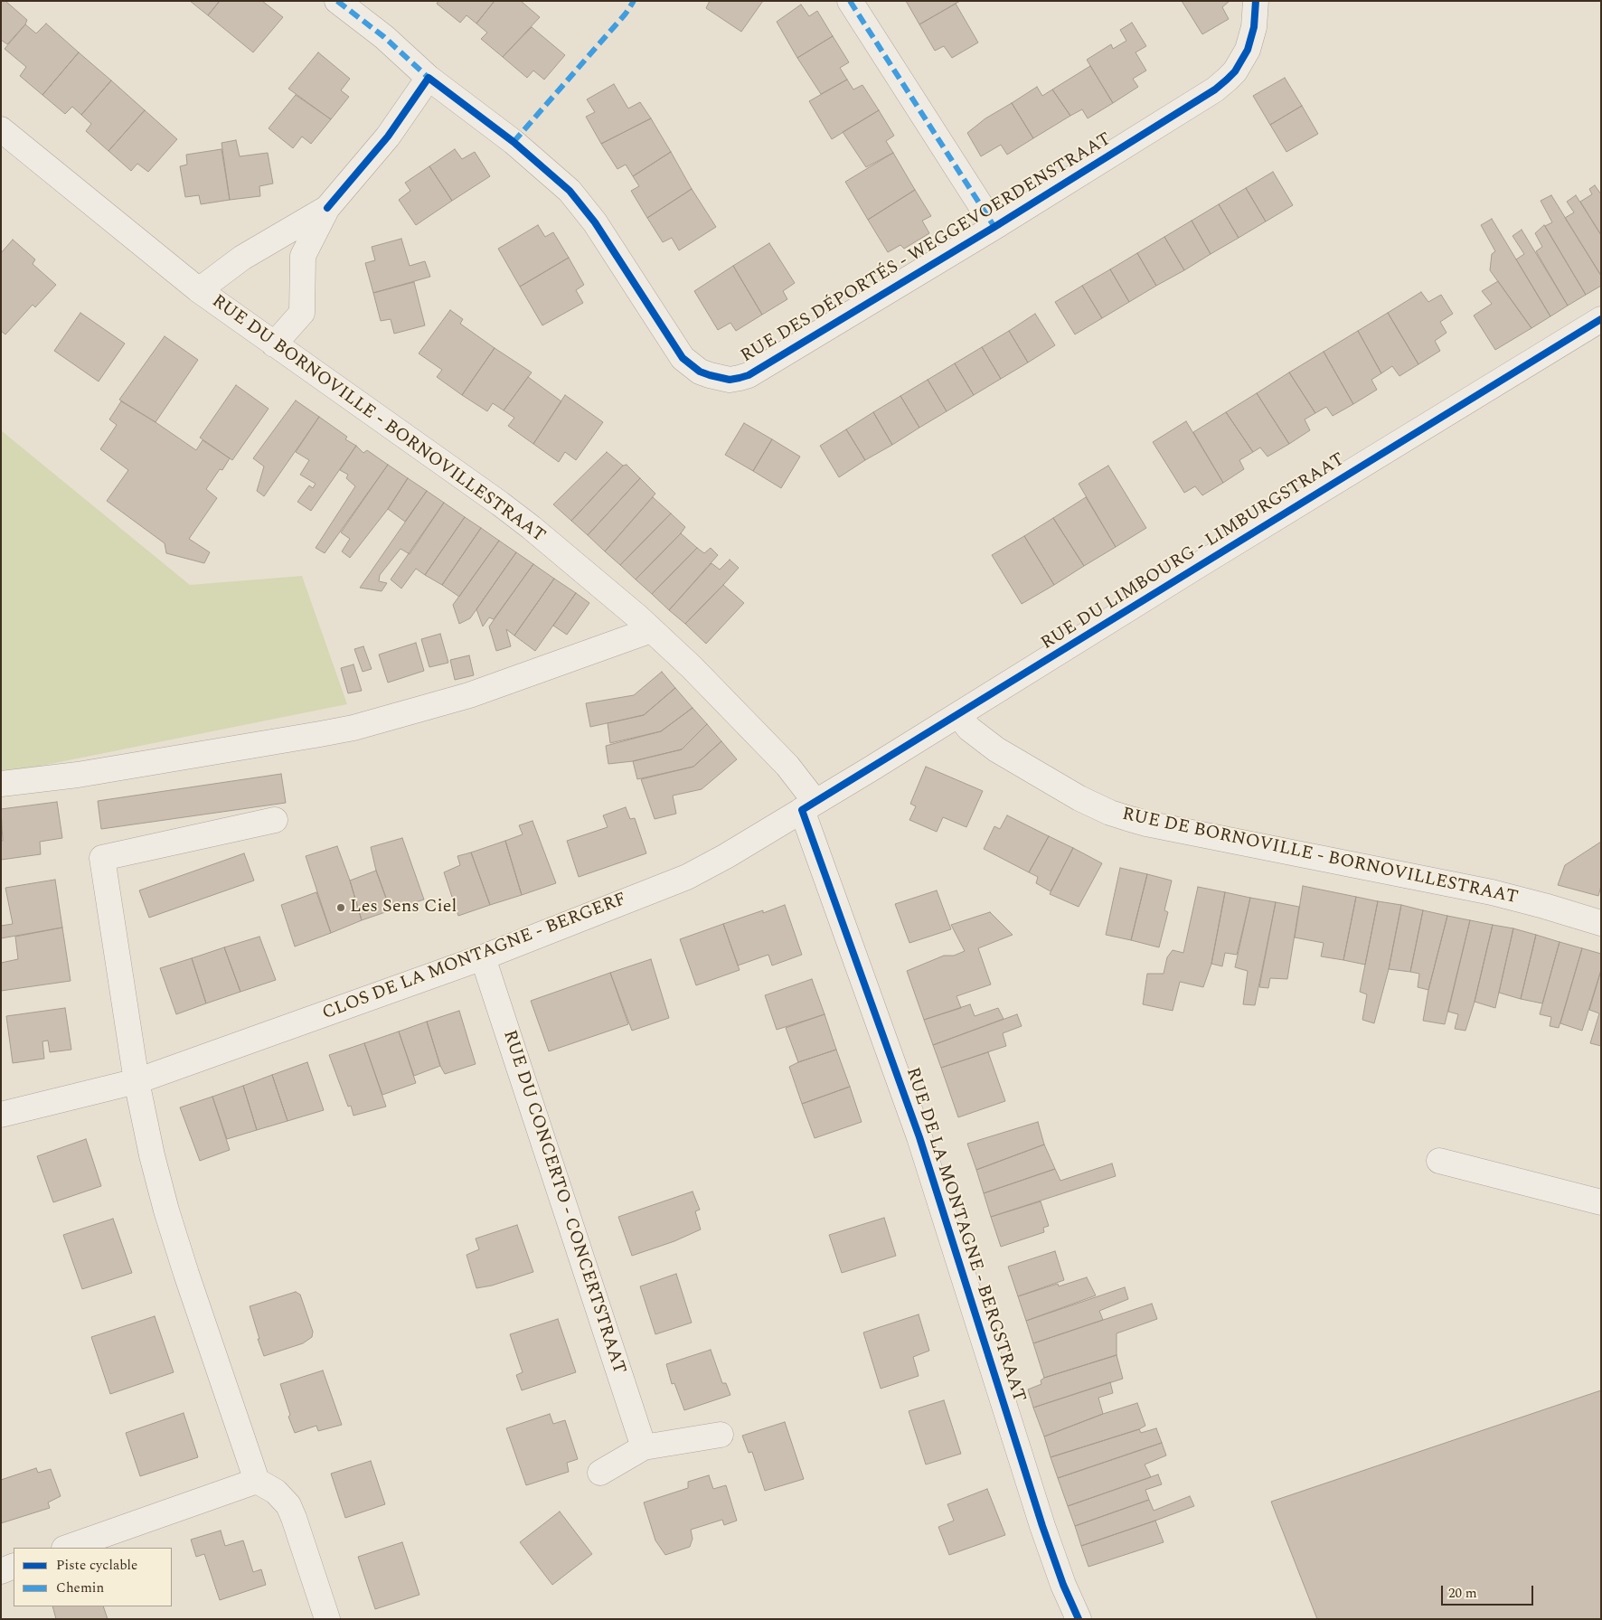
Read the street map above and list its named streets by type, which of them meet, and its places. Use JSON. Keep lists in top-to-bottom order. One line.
{"streets":{"street":["RUE DES DÉPORTÉS - WEGGEVOERDENSTRAAT","RUE DU BORNOVILLE - BORNOVILLESTRAAT","RUE DU LIMBOURG - LIMBURGSTRAAT","RUE DE BORNOVILLE - BORNOVILLESTRAAT","CLOS DE LA MONTAGNE - BERGERF","RUE DU CONCERTO - CONCERTSTRAAT","RUE DE LA MONTAGNE - BERGSTRAAT"]},"crossings":[["RUE DU BORNOVILLE - BORNOVILLESTRAAT","RUE DU LIMBOURG - LIMBURGSTRAAT"],["RUE DU BORNOVILLE - BORNOVILLESTRAAT","CLOS DE LA MONTAGNE - BERGERF"],["RUE DU BORNOVILLE - BORNOVILLESTRAAT","RUE DE LA MONTAGNE - BERGSTRAAT"],["RUE DU LIMBOURG - LIMBURGSTRAAT","RUE DE BORNOVILLE - BORNOVILLESTRAAT"],["RUE DU LIMBOURG - LIMBURGSTRAAT","CLOS DE LA MONTAGNE - BERGERF"],["RUE DU LIMBOURG - LIMBURGSTRAAT","RUE DE LA MONTAGNE - BERGSTRAAT"],["CLOS DE LA MONTAGNE - BERGERF","RUE DU CONCERTO - CONCERTSTRAAT"],["CLOS DE LA MONTAGNE - BERGERF","RUE DE LA MONTAGNE - BERGSTRAAT"]],"places":["Les Sens Ciel"],"legend":["Piste cyclable","Chemin"],"scale_bar":"20 m"}
